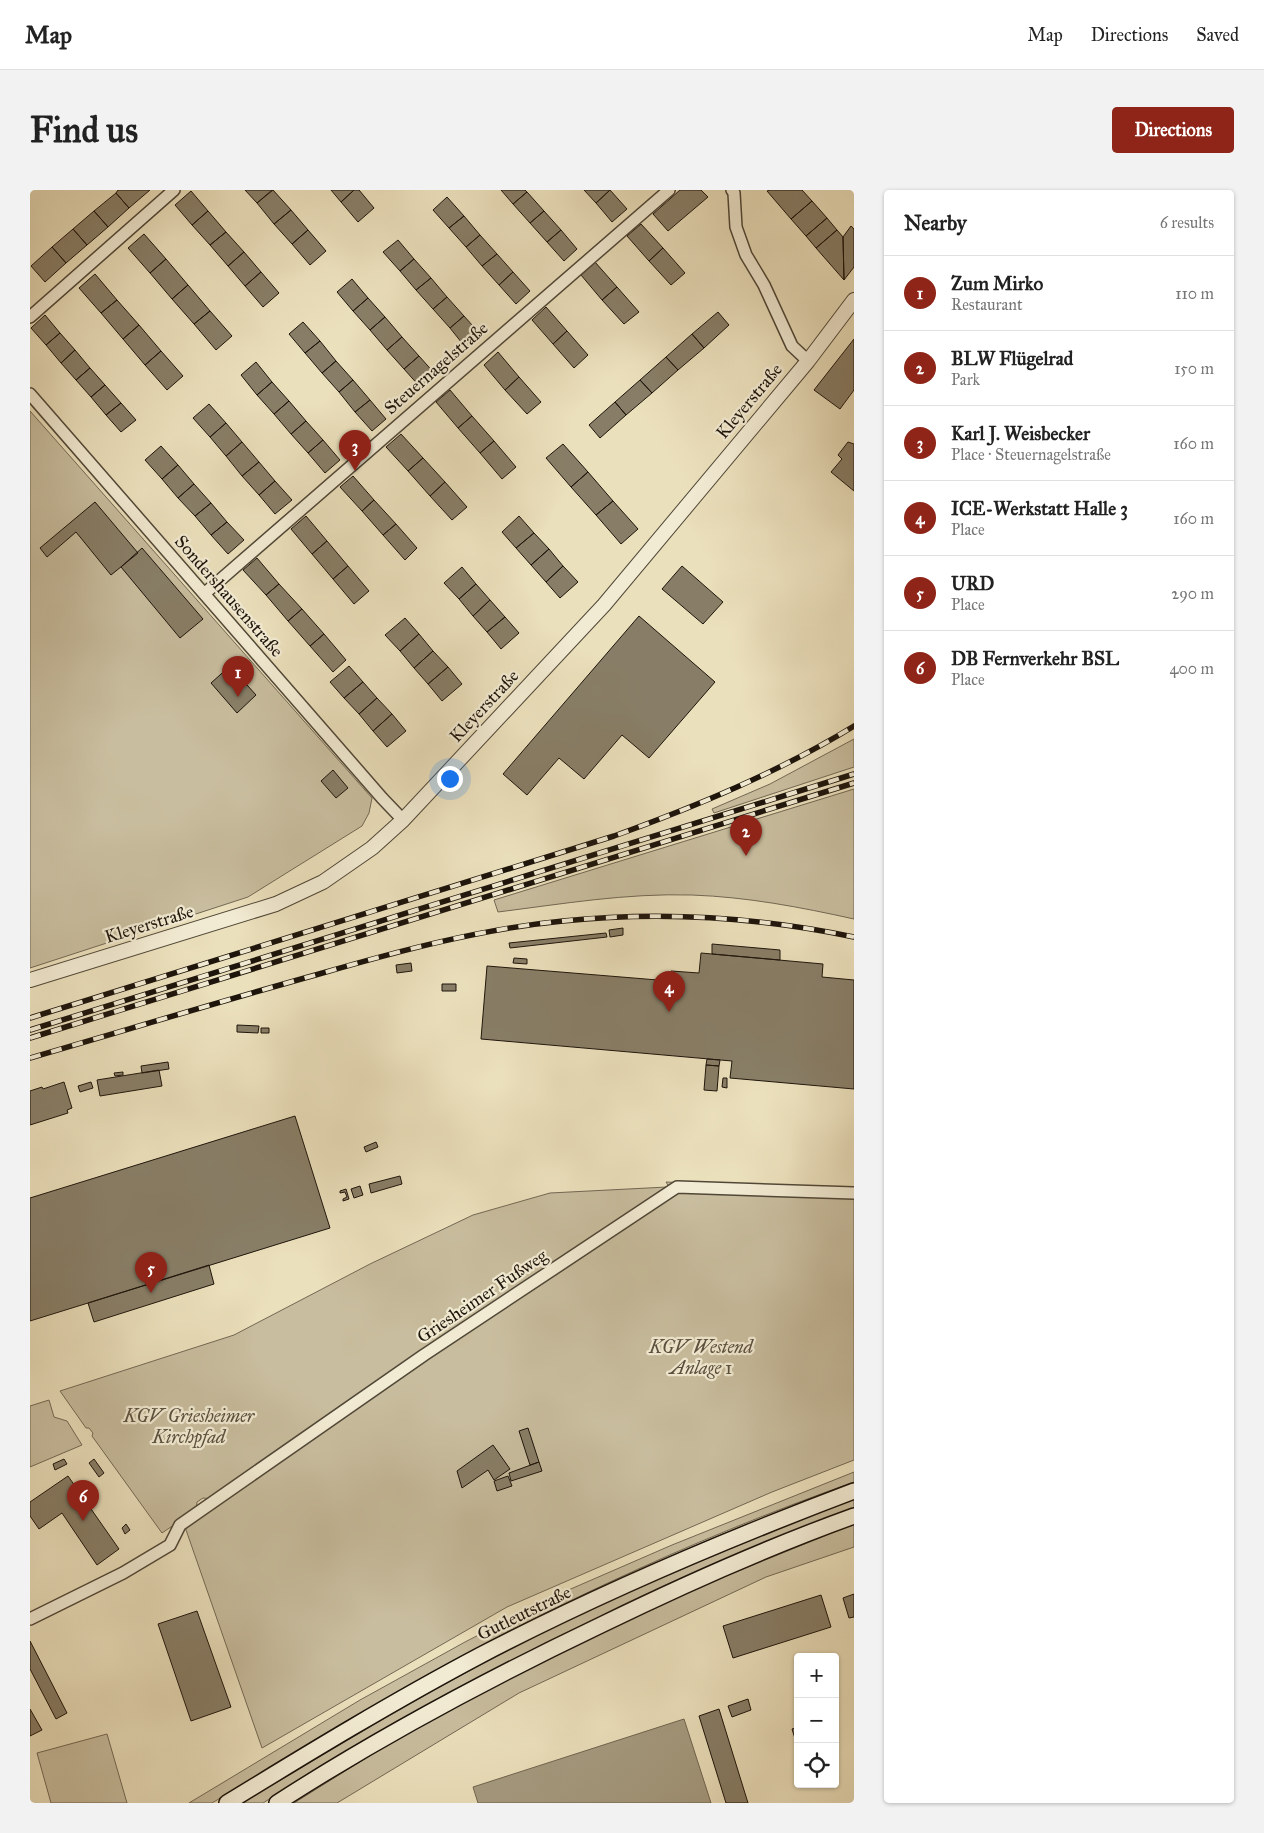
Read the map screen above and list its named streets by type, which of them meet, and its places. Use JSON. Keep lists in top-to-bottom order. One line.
{"streets":{"main road":["Gutleutstraße"],"street":["Steuernagelstraße","Kleyerstraße","Sondershausenstraße","Griesheimer Fußweg"]},"crossings":[["Steuernagelstraße","Sondershausenstraße"],["Kleyerstraße","Sondershausenstraße"]],"parks":["KGV Westend Anlage 1","KGV Griesheimer Kirchpfad"],"page":{"header":"Map","nav":["Map","Directions","Saved"],"buttons":"Directions","title":"Find us","heading":["Nearby","6 results"],"list":[{"mark":"1","name":"Zum Mirko","note":"Restaurant","value":"110 m"},{"mark":"2","name":"BLW Flügelrad","note":"Park","value":"150 m"},{"mark":"3","name":"Karl J. Weisbecker","note":"Place · Steuernagelstraße","value":"160 m"},{"mark":"4","name":"ICE-Werkstatt Halle 3","note":"Place","value":"160 m"},{"mark":"5","name":"URD","note":"Place","value":"290 m"},{"mark":"6","name":"DB Fernverkehr BSL","note":"Place","value":"400 m"}],"pins":["3","1","2","4","5","6"],"map_buttons":["+","−"]}}
